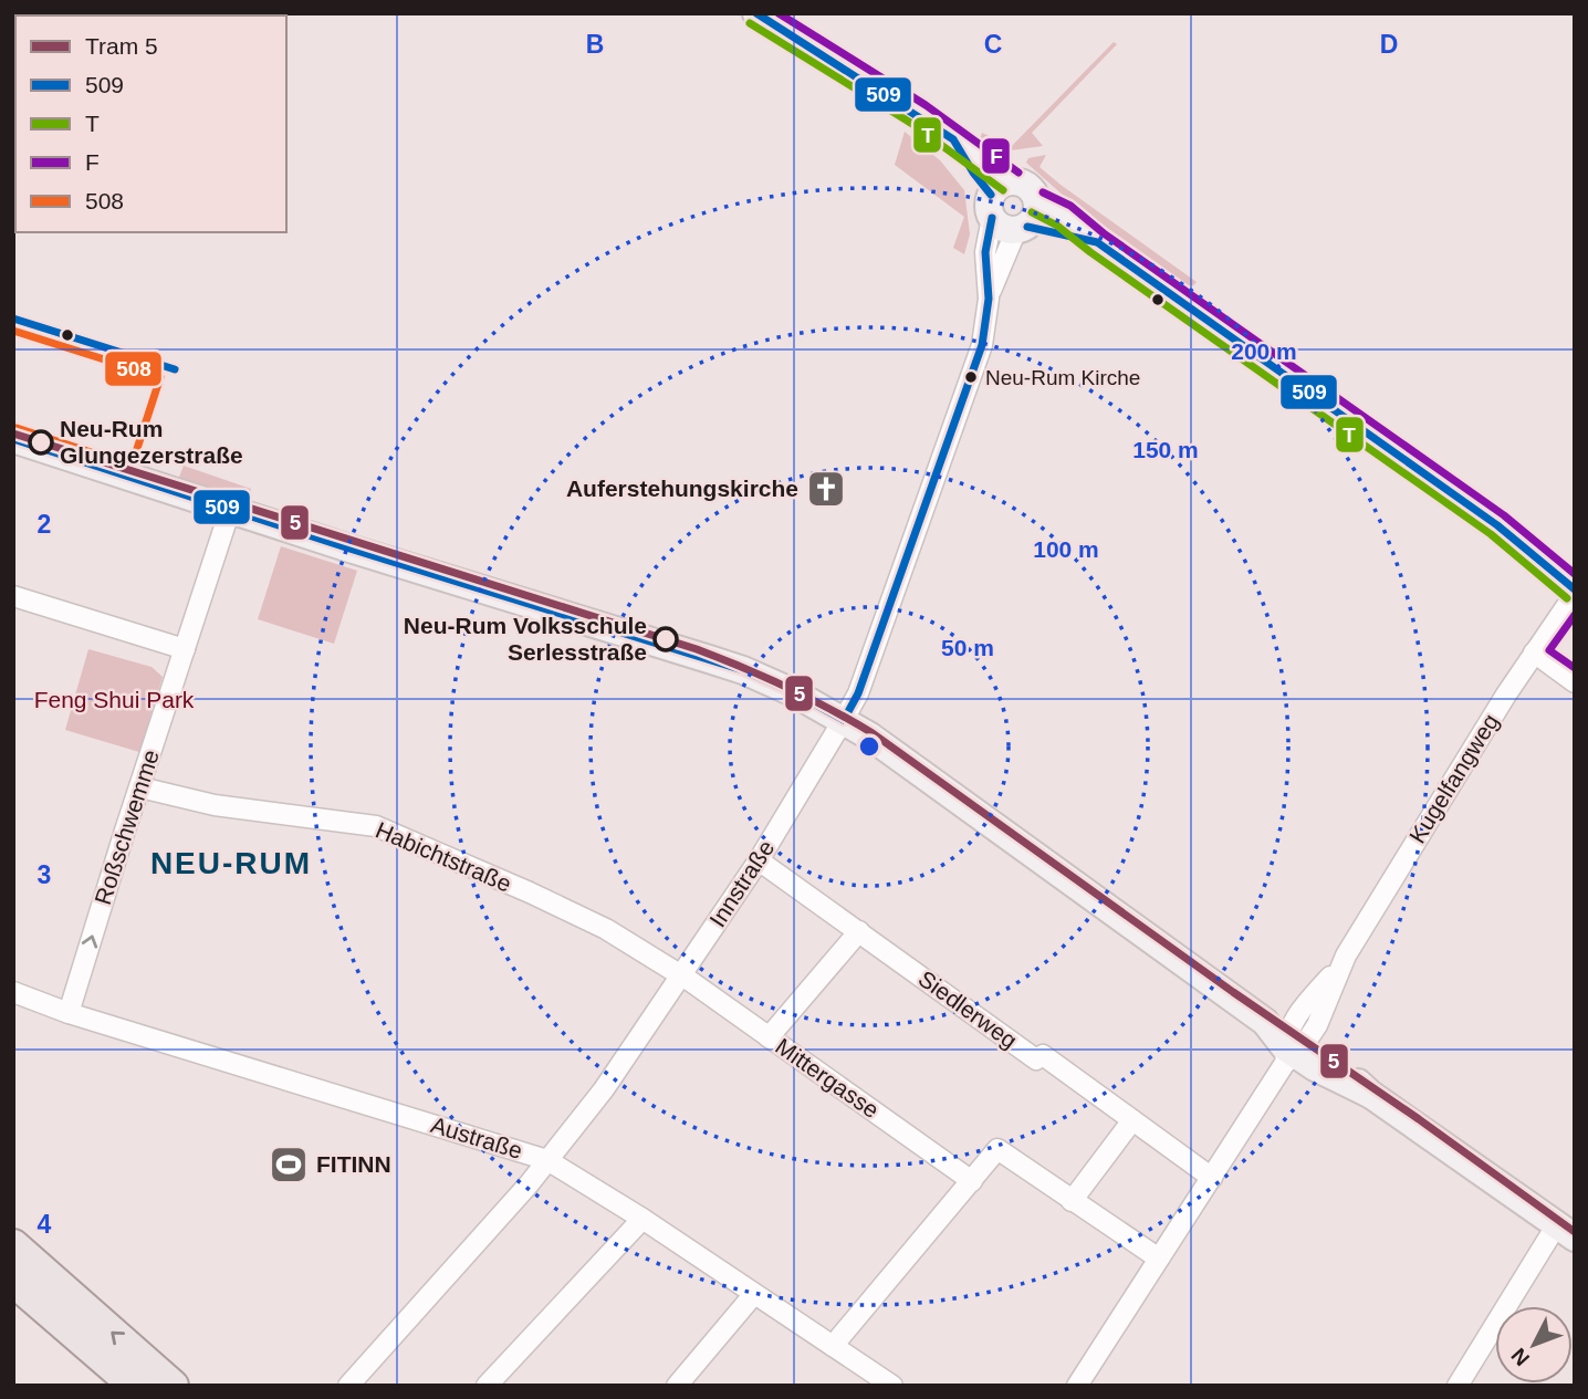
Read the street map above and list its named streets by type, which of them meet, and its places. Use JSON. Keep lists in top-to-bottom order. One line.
{"streets":{"street":["Kugelfangweg","Roßschwemme","Habichtstraße","Innstraße","Siedlerweg","Mittergasse","Austraße"]},"crossings":[["Kugelfangweg","Siedlerweg"],["Roßschwemme","Habichtstraße"],["Roßschwemme","Austraße"],["Habichtstraße","Innstraße"],["Habichtstraße","Mittergasse"],["Innstraße","Siedlerweg"],["Innstraße","Mittergasse"],["Innstraße","Austraße"]],"one_way":["Roßschwemme"],"districts":["NEU-RUM"],"parks":["Feng Shui Park"],"places":{"other":["Neu-Rum Kirche","Neu-Rum Glungezerstraße","Neu-Rum Volksschule Serlesstraße"],"church":["Auferstehungskirche"],"sports":["FITINN"]},"lines":["transit line 509","transit line F","transit line T","transit line 508","tram line 5"],"legend":["Tram 5","509","T","F","508"],"north":"bottom left","grid":{"columns":["B","C","D"],"rows":["2","3","4"]},"rings":["200 m","150 m","100 m","50 m"]}
